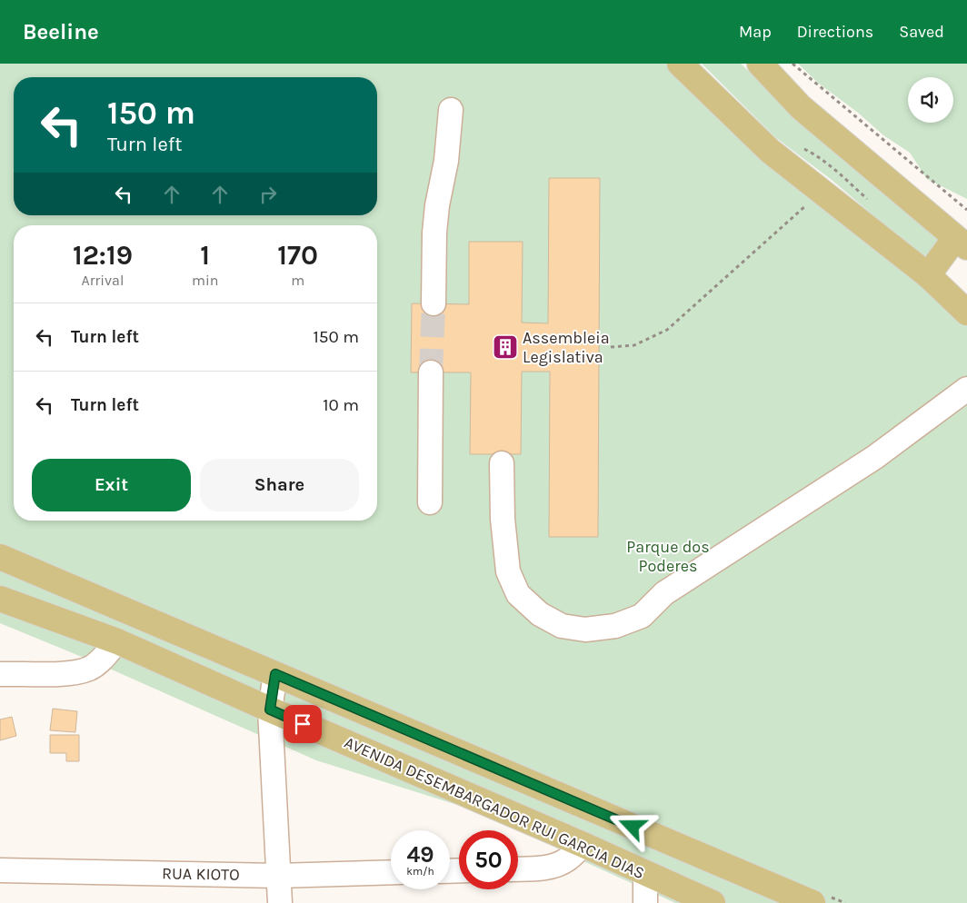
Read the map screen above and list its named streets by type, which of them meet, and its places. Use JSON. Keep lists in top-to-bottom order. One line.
{"streets":{"main road":["AVENIDA DESEMBARGADOR RUI GARCIA DIAS"],"street":["RUA KIOTO"]},"parks":["Parque dos Poderes"],"places":{"building":["Assembleia Legislativa"]},"page":{"header":"Beeline","nav":["Map","Directions","Saved"],"turn":["150 m","Turn left"],"eta":["12:19","Arrival","1","min","170","m"],"list":[{"name":"Turn left","value":"150 m"},{"name":"Turn left","value":"10 m"}],"buttons":["Exit","Share"],"speed":"49 km/h","limit":"50"}}
